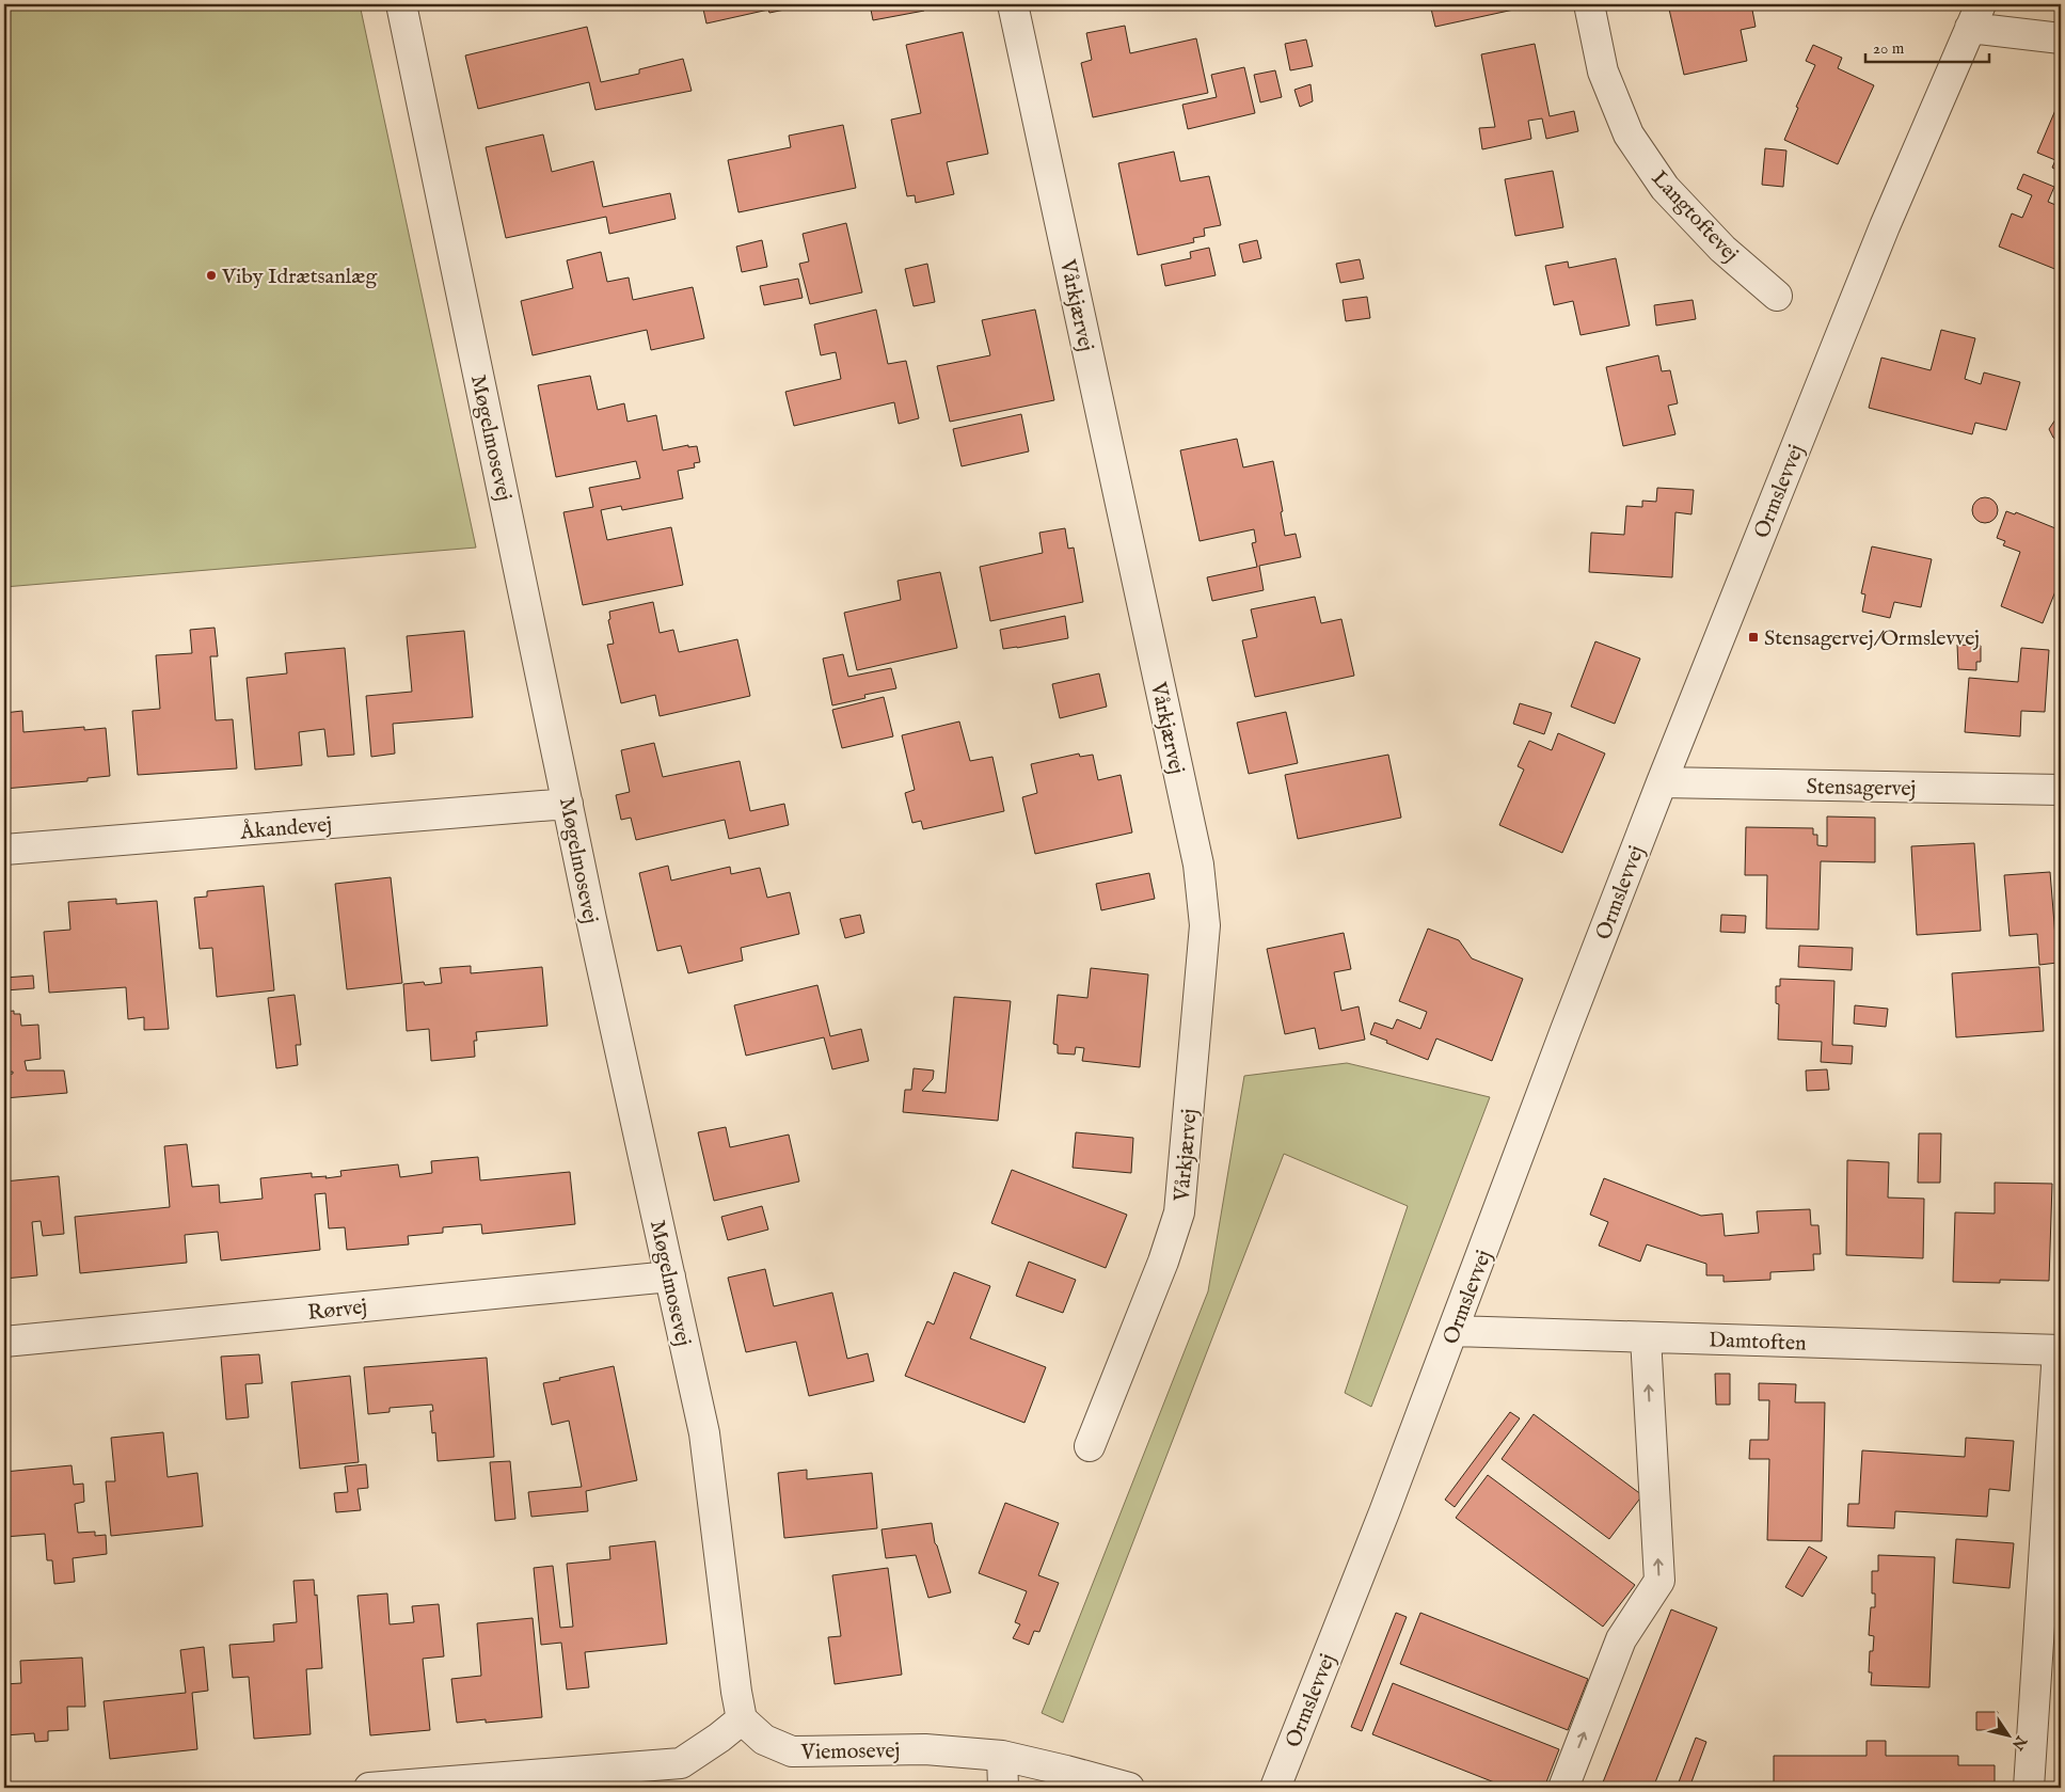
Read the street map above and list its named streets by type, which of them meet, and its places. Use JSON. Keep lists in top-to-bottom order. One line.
{"streets":{"street":["Langtoftevej","Vårkjærvej","Møgelmosevej","Ormslevvej","Stensagervej","Åkandevej","Rørvej","Damtoften","Viemosevej"]},"crossings":[["Møgelmosevej","Åkandevej"],["Møgelmosevej","Rørvej"],["Møgelmosevej","Viemosevej"],["Ormslevvej","Stensagervej"],["Ormslevvej","Damtoften"]],"places":{"other":["Viby Idrætsanlæg"],"transit":["Stensagervej/Ormslevvej"]},"scale_bar":"20 m","north":"bottom right"}
